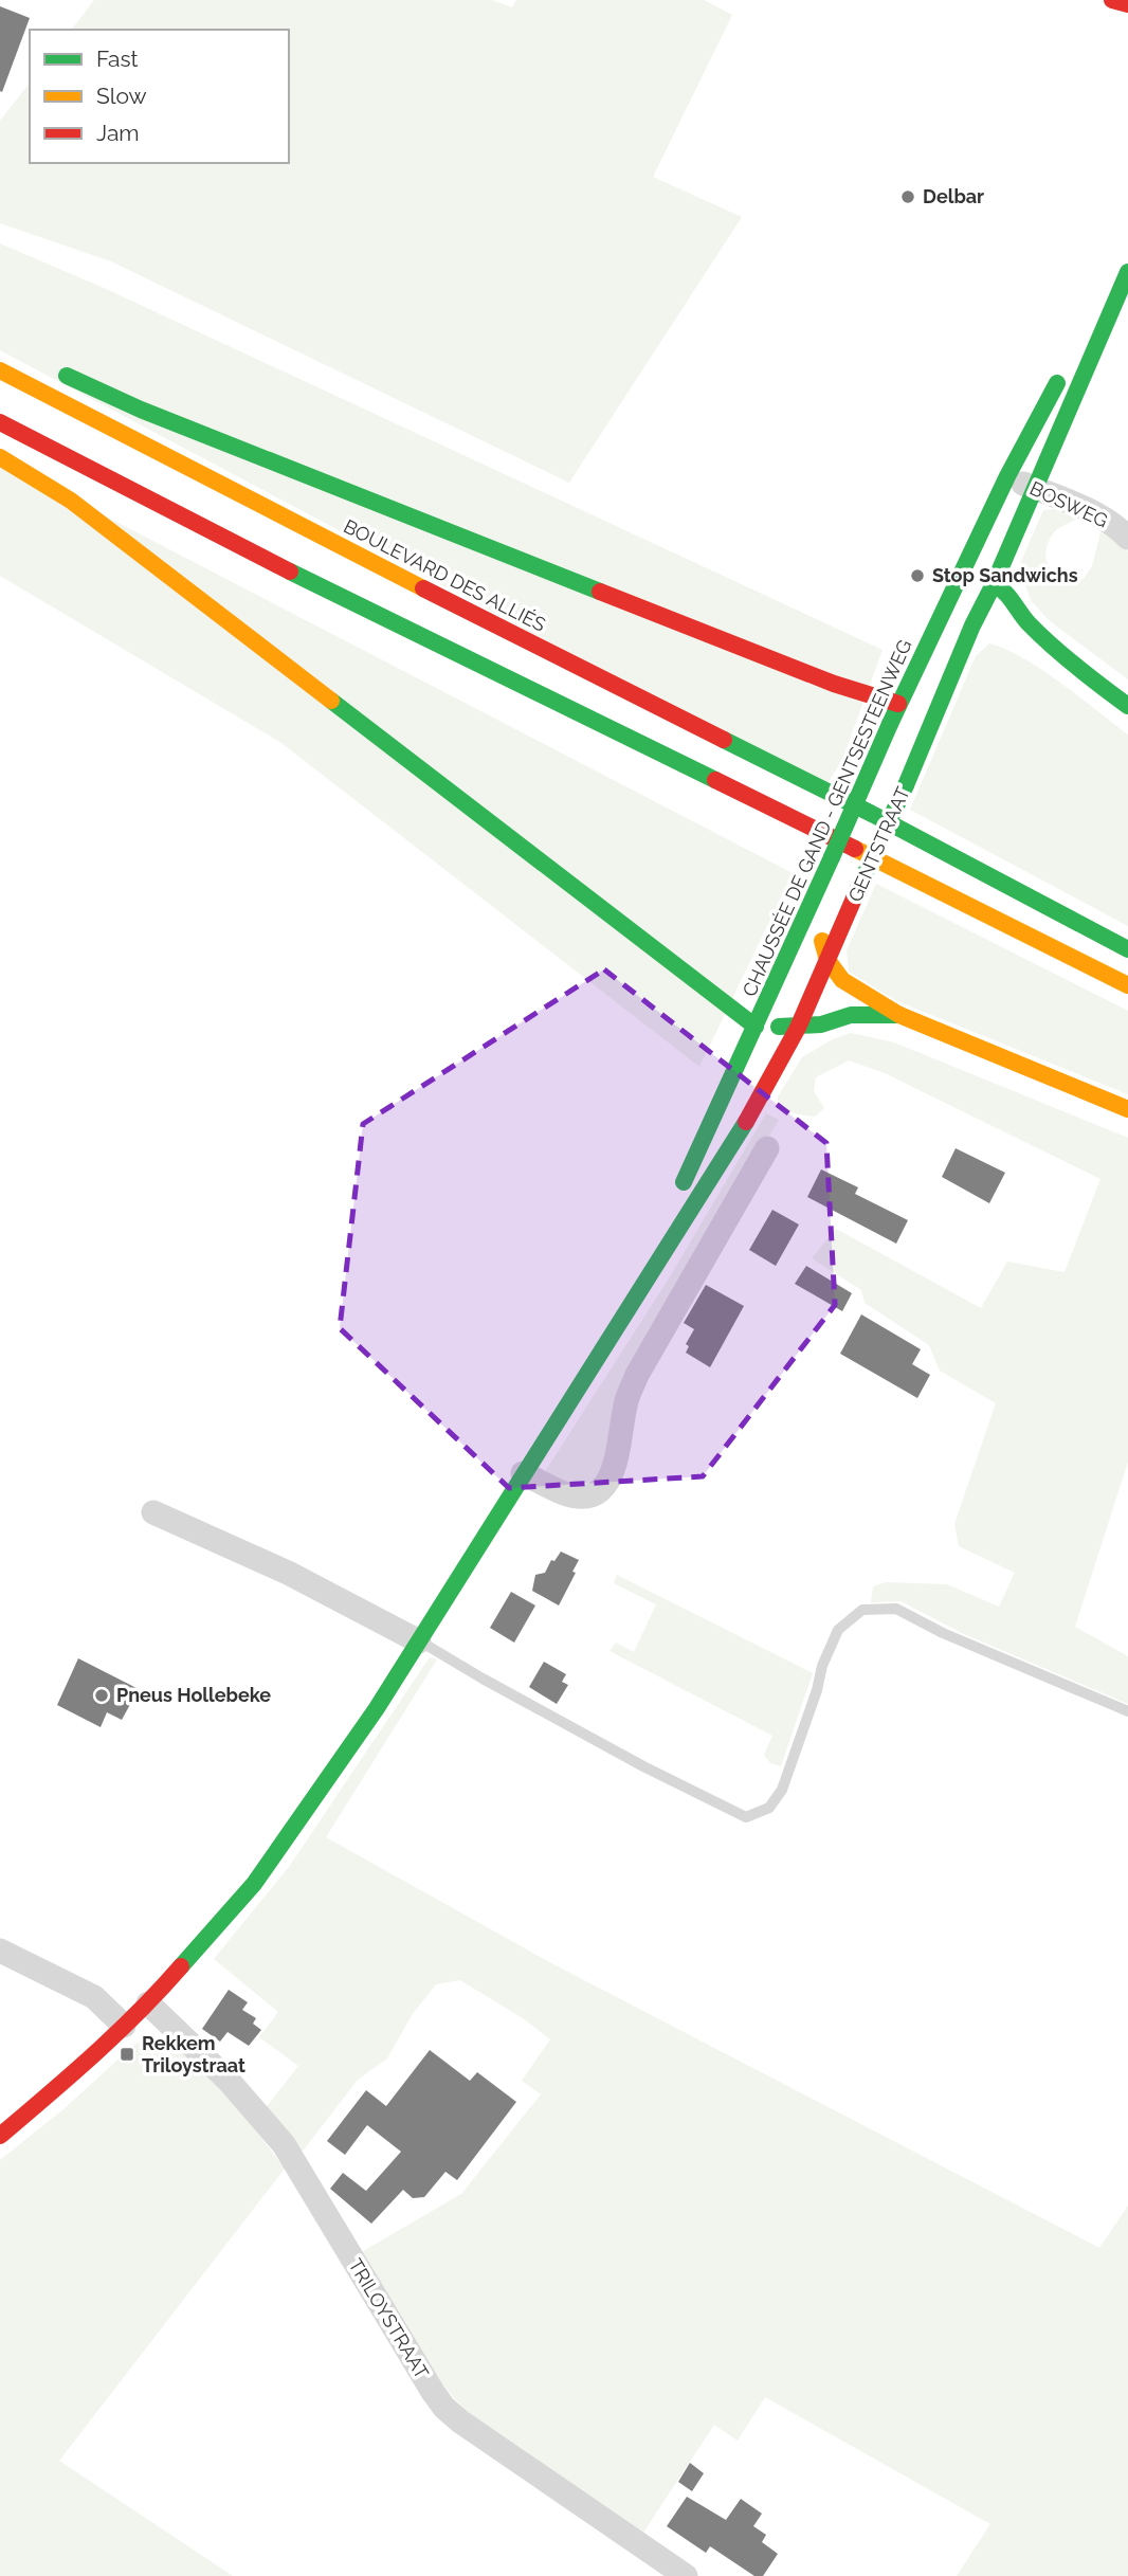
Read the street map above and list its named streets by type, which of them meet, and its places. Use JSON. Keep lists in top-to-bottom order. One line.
{"streets":{"main road":["BOULEVARD DES ALLIÉS","CHAUSSÉE DE GAND - GENTSESTEENWEG","GENTSTRAAT"],"street":["BOSWEG","TRILOYSTRAAT"]},"crossings":[["BOSWEG","CHAUSSÉE DE GAND - GENTSESTEENWEG"],["BOSWEG","GENTSTRAAT"],["CHAUSSÉE DE GAND - GENTSESTEENWEG","GENTSTRAAT"]],"places":{"other":["Delbar","Stop Sandwichs","Pneus Hollebeke"],"transit":["Rekkem Triloystraat"]},"legend":["Fast","Slow","Jam"]}
